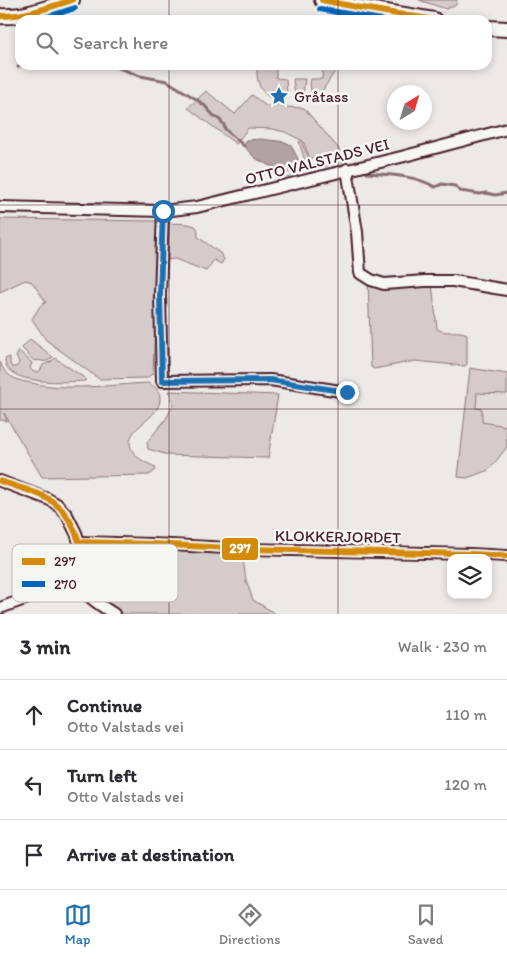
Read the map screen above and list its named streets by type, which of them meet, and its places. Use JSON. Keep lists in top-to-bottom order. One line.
{"streets":{"street":["OTTO VALSTADS VEI","KLOKKERJORDET"]},"places":{"place":["Gråtass"]},"lines":["transit line 297","transit line 270"],"legend":["297","270"],"north":"top right","page":{"search":"Search here","heading":["3 min","Walk · 230 m"],"list":[["Continue","Otto Valstads vei","110 m"],["Turn left","Otto Valstads vei","120 m"],"Arrive at destination"],"nav":["Map","Directions","Saved"]}}
